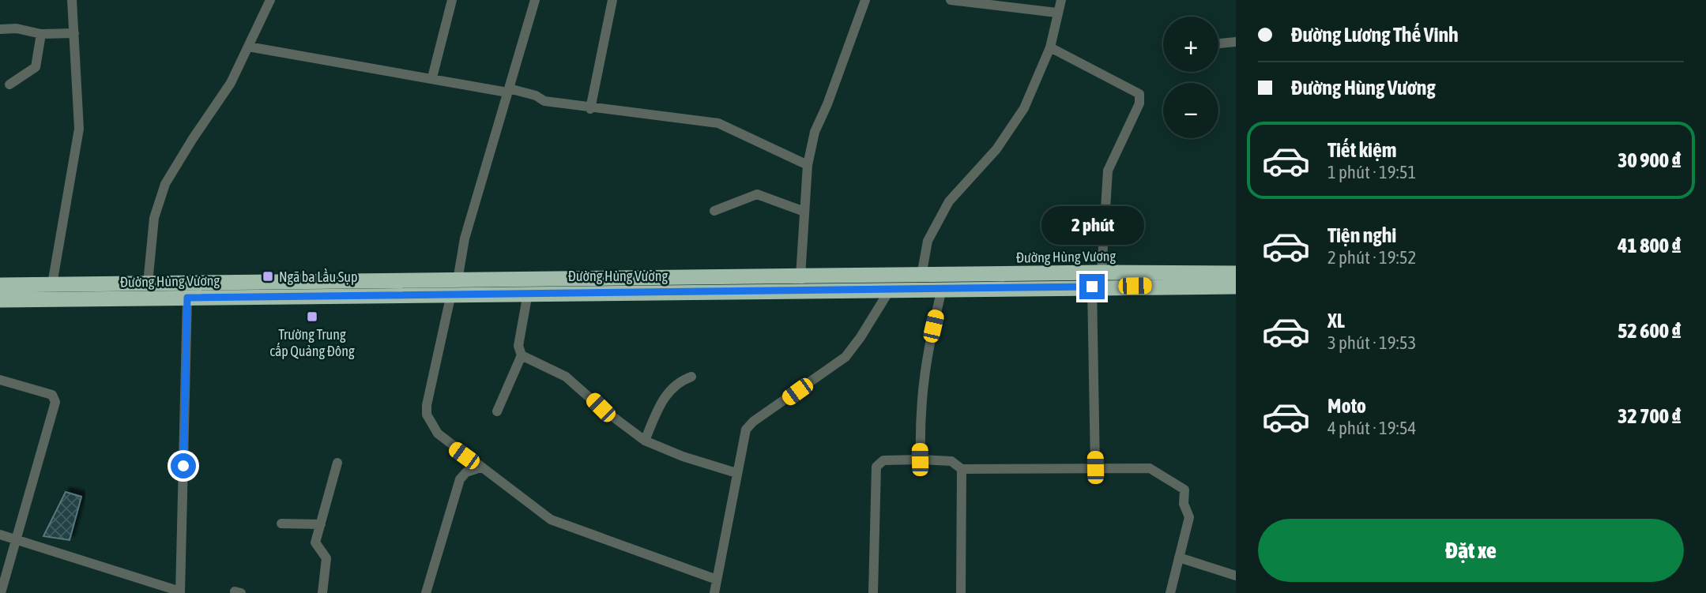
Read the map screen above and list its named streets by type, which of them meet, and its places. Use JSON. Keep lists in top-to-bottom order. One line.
{"streets":{"highway":["Đường Hùng Vương"]},"places":{"transit":["Ngã ba Lầu Sụp","Trường Trung cấp Quảng Đông"]},"page":{"banner":["Đường Lương Thế Vinh","Đường Hùng Vương"],"map_buttons":["+","−"],"list":[{"name":"Tiết kiệm","note":"1 phút · 19:51","value":"30 900 ₫"},{"name":"Tiện nghi","note":"2 phút · 19:52","value":"41 800 ₫"},{"name":"XL","note":"3 phút · 19:53","value":"52 600 ₫"},{"name":"Moto","note":"4 phút · 19:54","value":"32 700 ₫"}],"bubble":"2 phút","buttons":"Đặt xe"}}
